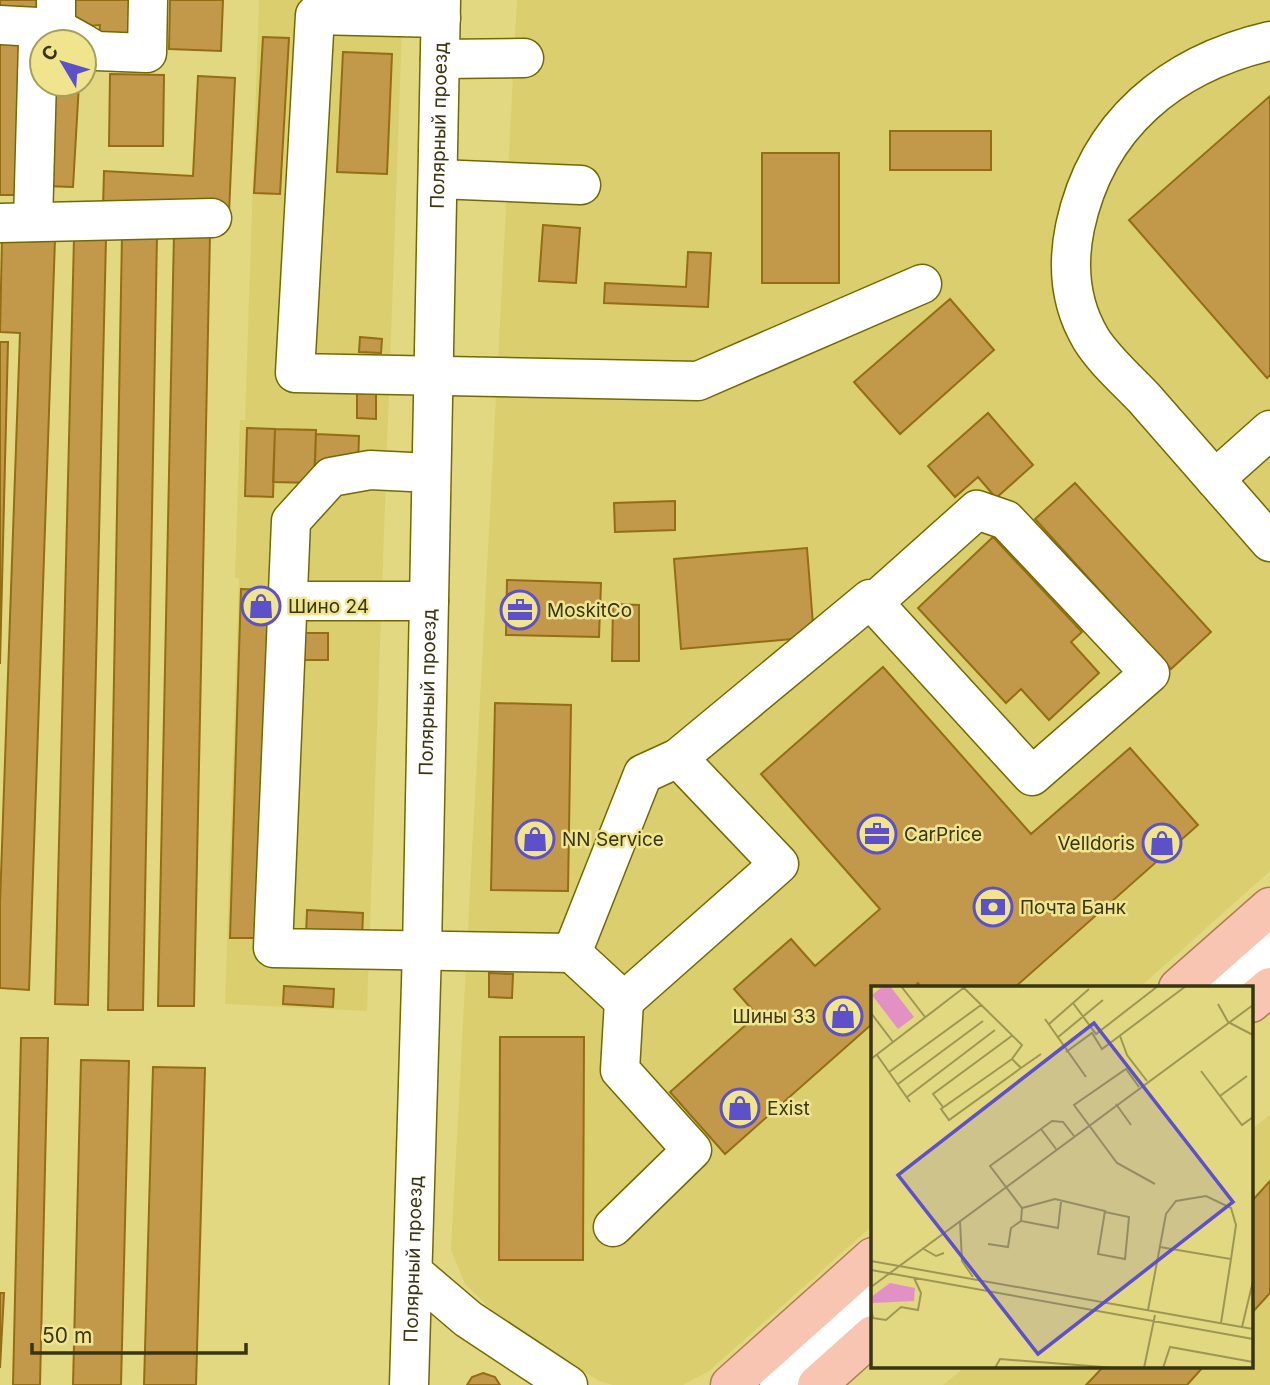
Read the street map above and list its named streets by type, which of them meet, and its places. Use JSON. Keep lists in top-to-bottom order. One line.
{"streets":{"street":["Полярный проезд"]},"places":{"shop":["Шино 24","NN Service","Velldoris","Шины 33","Exist"],"office":["MoskitCo","CarPrice"],"bank":["Почта Банк"]},"scale_bar":"50 m","north":"top left"}
